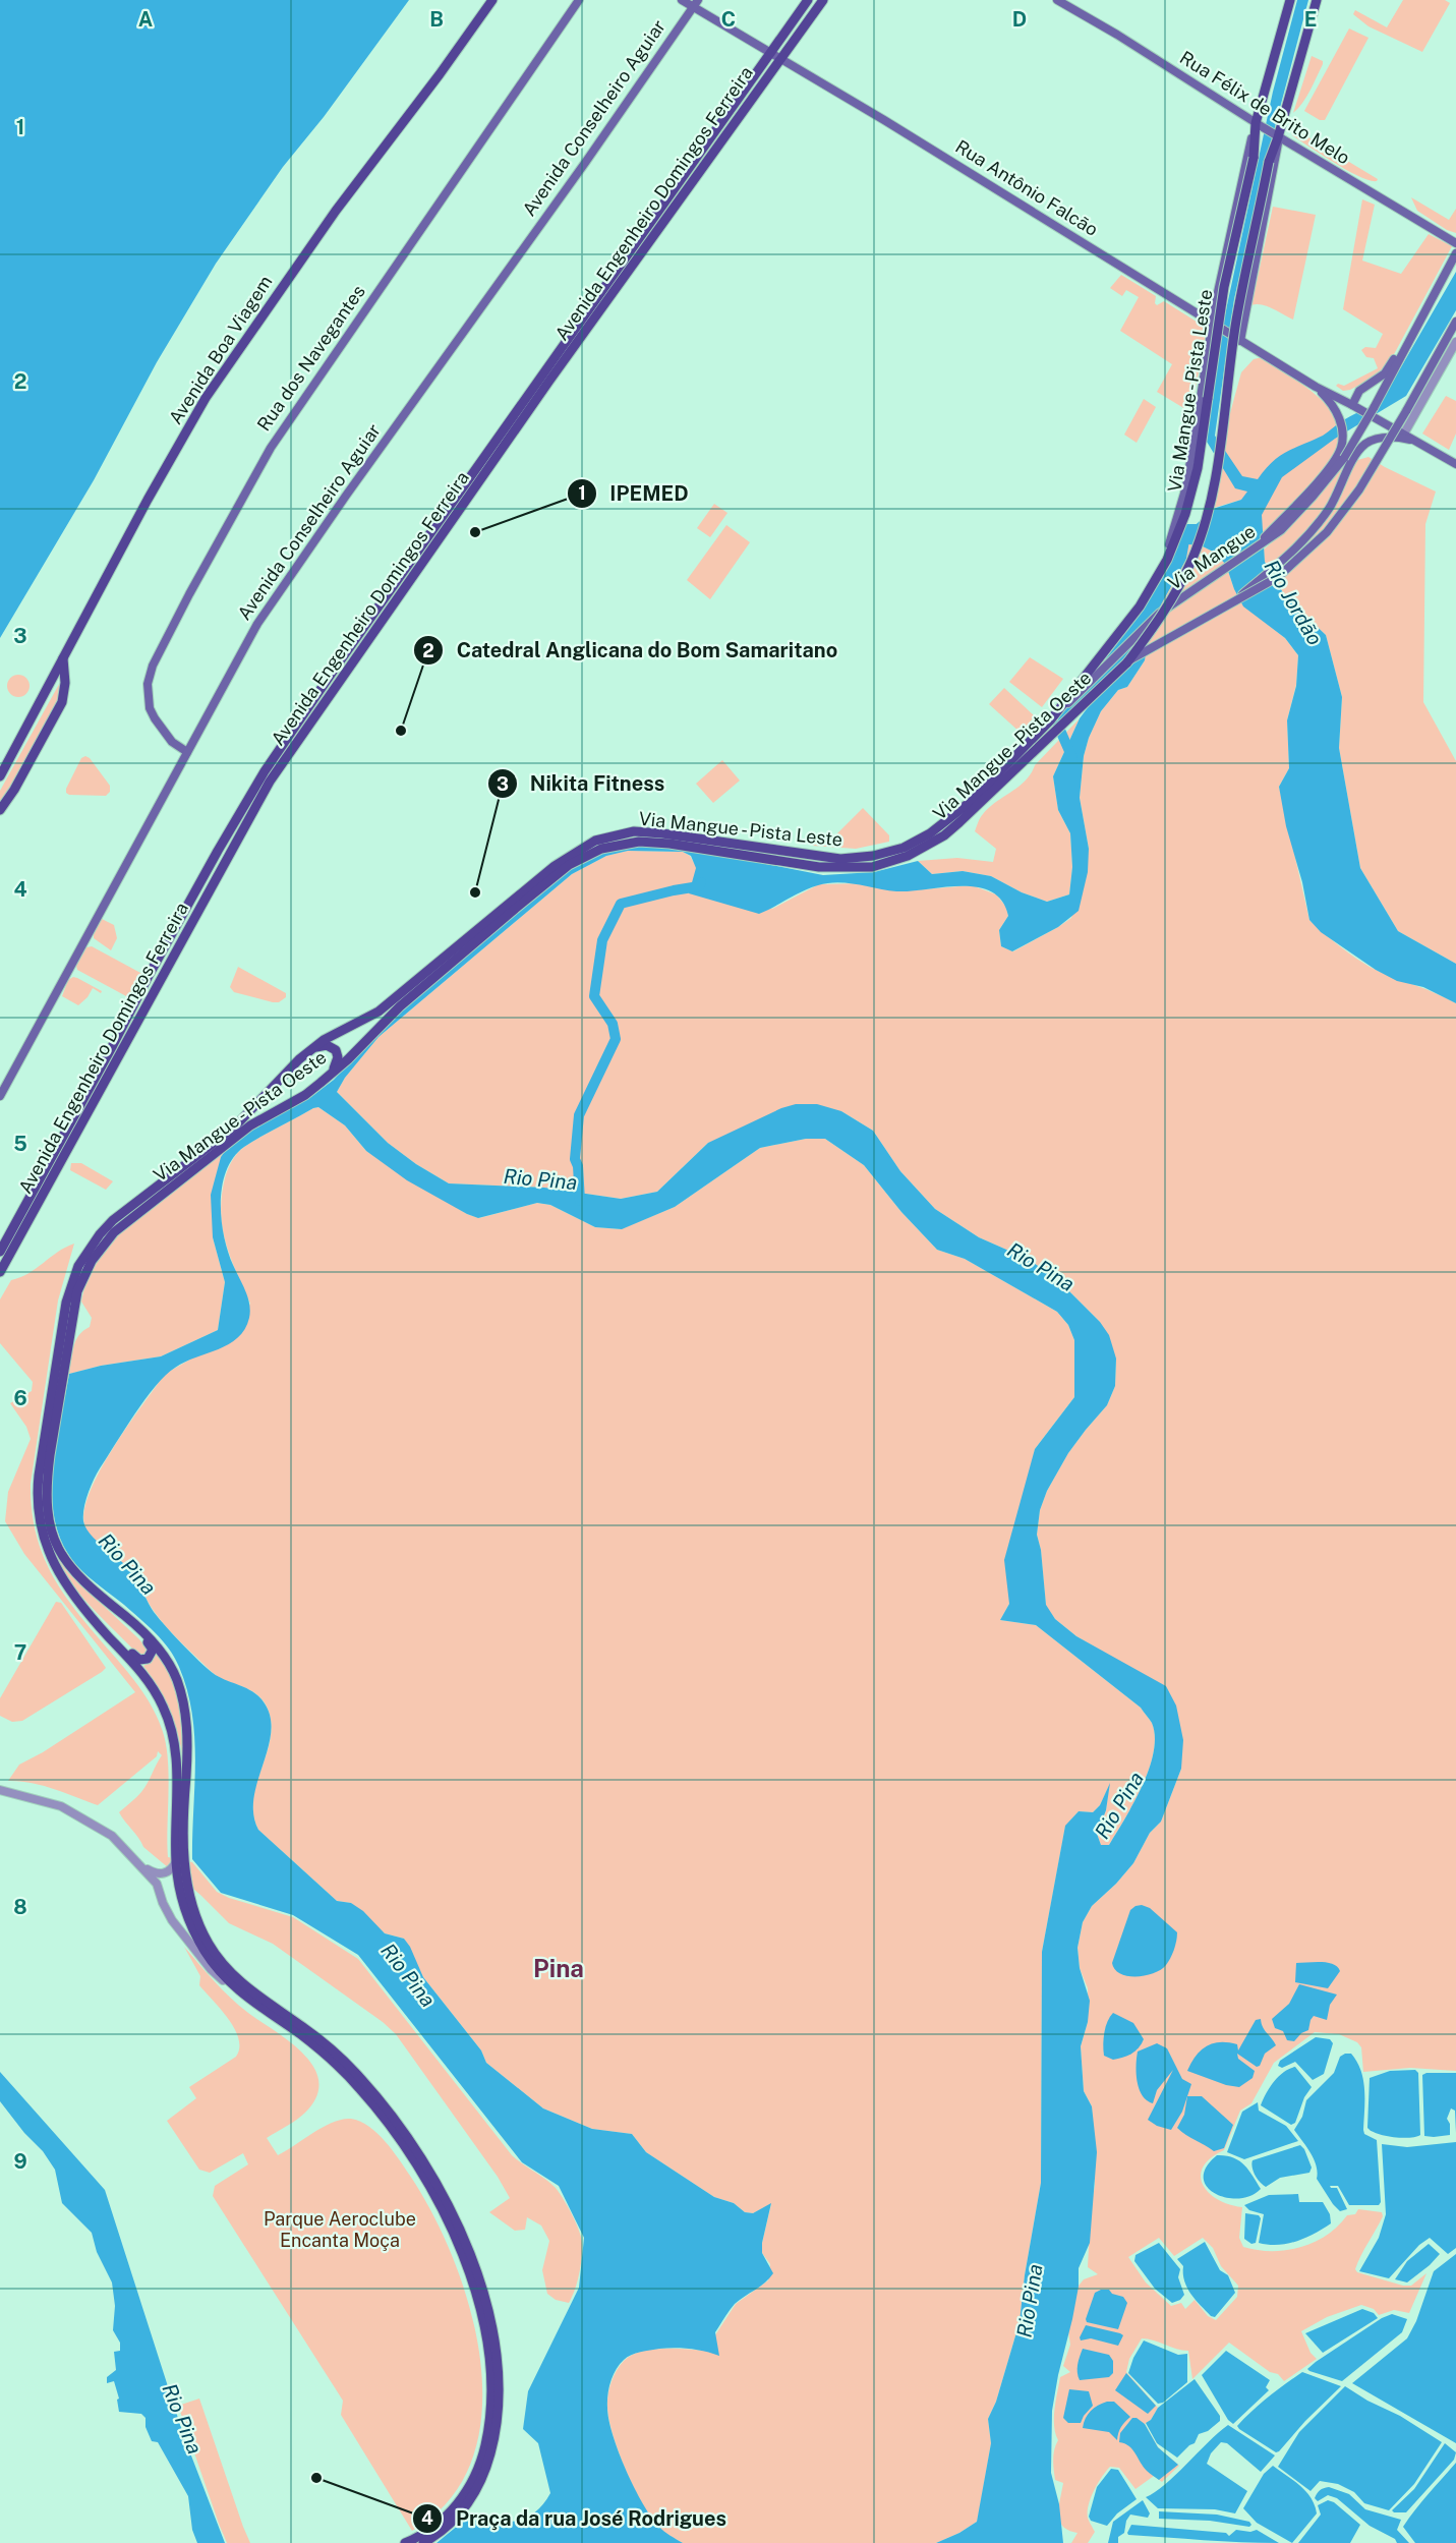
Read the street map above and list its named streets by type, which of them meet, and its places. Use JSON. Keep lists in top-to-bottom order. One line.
{"streets":{"main road":["Rua Félix de Brito Melo","Avenida Conselheiro Aguiar","Rua Antônio Falcão","Avenida Engenheiro Domingos Ferreira","Avenida Boa Viagem","Rua dos Navegantes","Via Mangue - Pista Leste","Via Mangue","Via Mangue - Pista Oeste"]},"crossings":[["Rua Félix de Brito Melo","Via Mangue - Pista Leste"],["Rua Félix de Brito Melo","Via Mangue - Pista Oeste"],["Avenida Conselheiro Aguiar","Rua Antônio Falcão"],["Avenida Conselheiro Aguiar","Rua dos Navegantes"],["Rua Antônio Falcão","Avenida Engenheiro Domingos Ferreira"],["Via Mangue - Pista Leste","Via Mangue"],["Via Mangue - Pista Leste","Via Mangue - Pista Oeste"]],"districts":["Pina"],"water":["Rio Jordão","Rio Pina"],"parks":["Parque Aeroclube Encanta Moça"],"places":["IPEMED","Catedral Anglicana do Bom Samaritano","Nikita Fitness","Praça da rua José Rodrigues"],"grid":{"columns":["A","B","C","D","E"],"rows":["1","2","3","4","5","6","7","8","9"]}}
